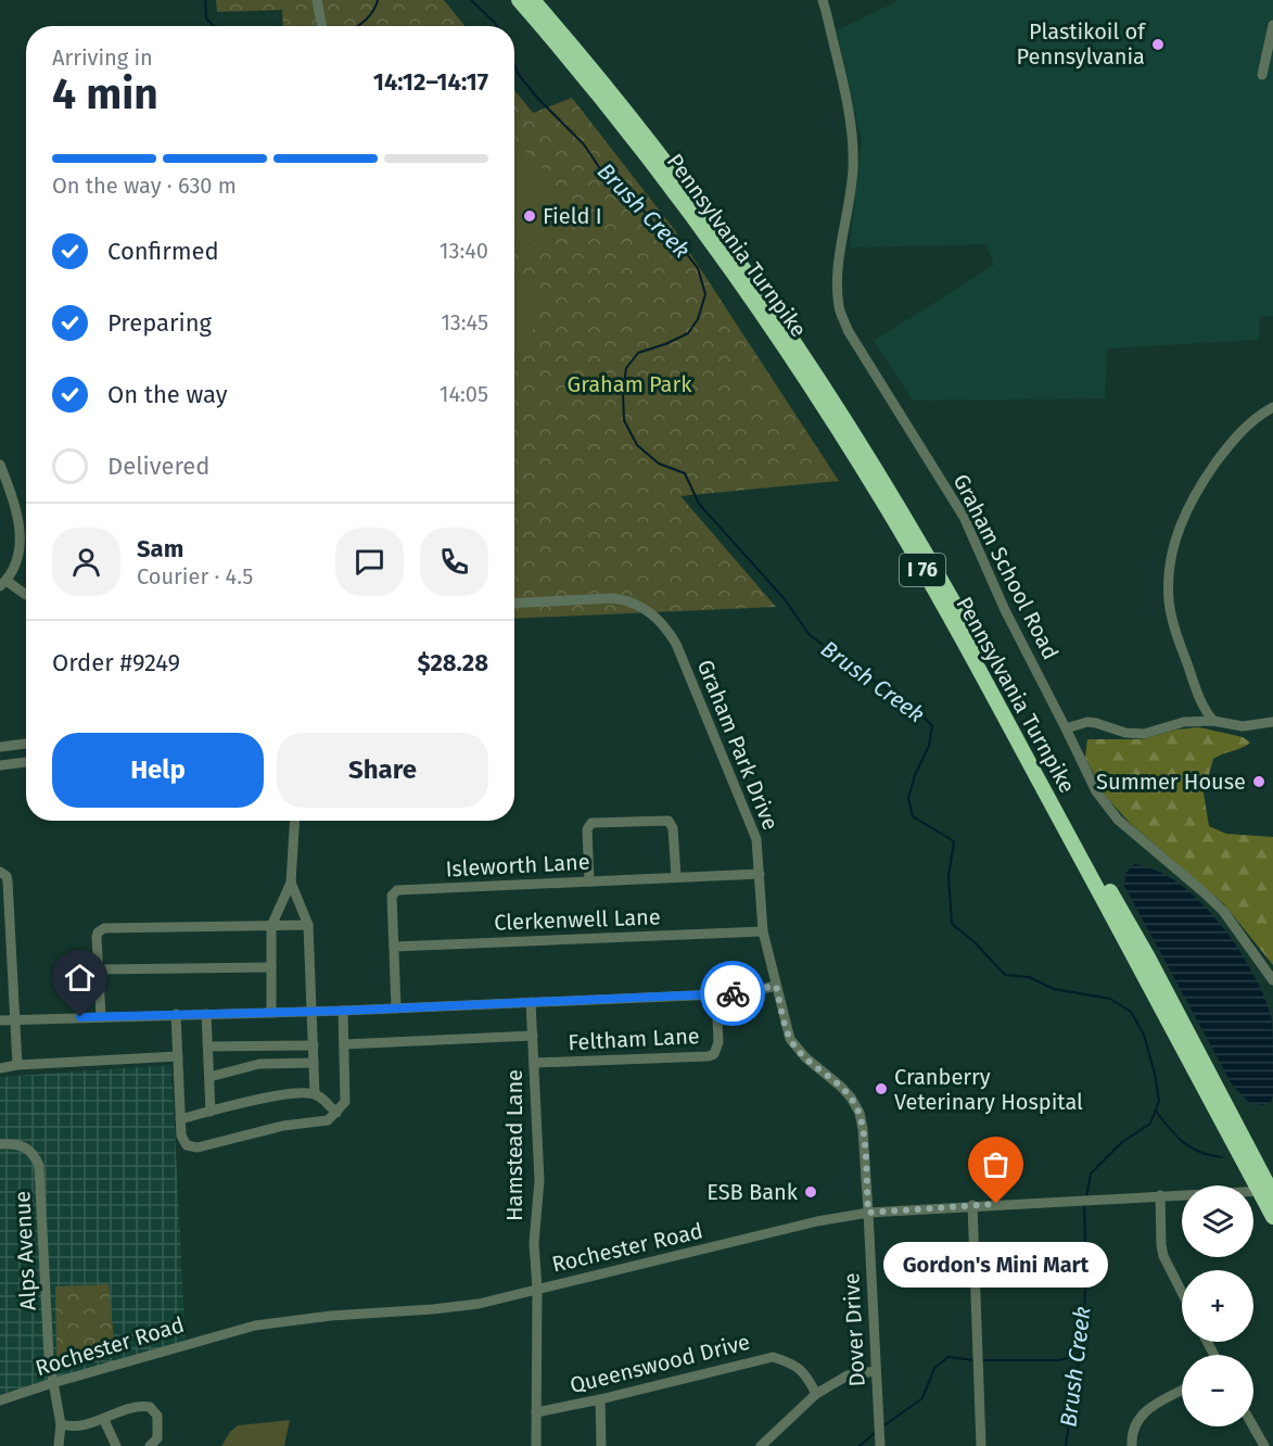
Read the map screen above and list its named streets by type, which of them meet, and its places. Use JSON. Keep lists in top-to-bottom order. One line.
{"streets":{"highway":["Pennsylvania Turnpike","I 76"],"street":["Graham School Road","Graham Park Drive","Isleworth Lane","Clerkenwell Lane","Feltham Lane","Hamstead Lane","Rochester Road","Alps Avenue","Dover Drive","Queenswood Drive"]},"crossings":[["Pennsylvania Turnpike","Rochester Road"],["Graham Park Drive","Isleworth Lane"],["Graham Park Drive","Clerkenwell Lane"],["Graham Park Drive","Rochester Road"],["Graham Park Drive","Dover Drive"],["Isleworth Lane","Clerkenwell Lane"],["Feltham Lane","Hamstead Lane"],["Hamstead Lane","Rochester Road"],["Hamstead Lane","Queenswood Drive"],["Rochester Road","Alps Avenue"],["Rochester Road","Dover Drive"]],"water":["Brush Creek"],"parks":["Graham Park"],"places":["Plastikoil of Pennsylvania","Field I","Summer House","Cranberry Veterinary Hospital","ESB Bank","Gordon's Mini Mart"],"page":{"heading":["4 min","Arriving in","14:12–14:17"],"panel":["Sam","Courier · 4.5","Order #9249","$28.28"],"bar":"On the way · 630 m","list":[["Confirmed","13:40"],["Preparing","13:45"],["On the way","14:05"],"Delivered"],"buttons":["Help","Share"],"map_buttons":["+","−"],"bubble":"Gordon's Mini Mart"}}
